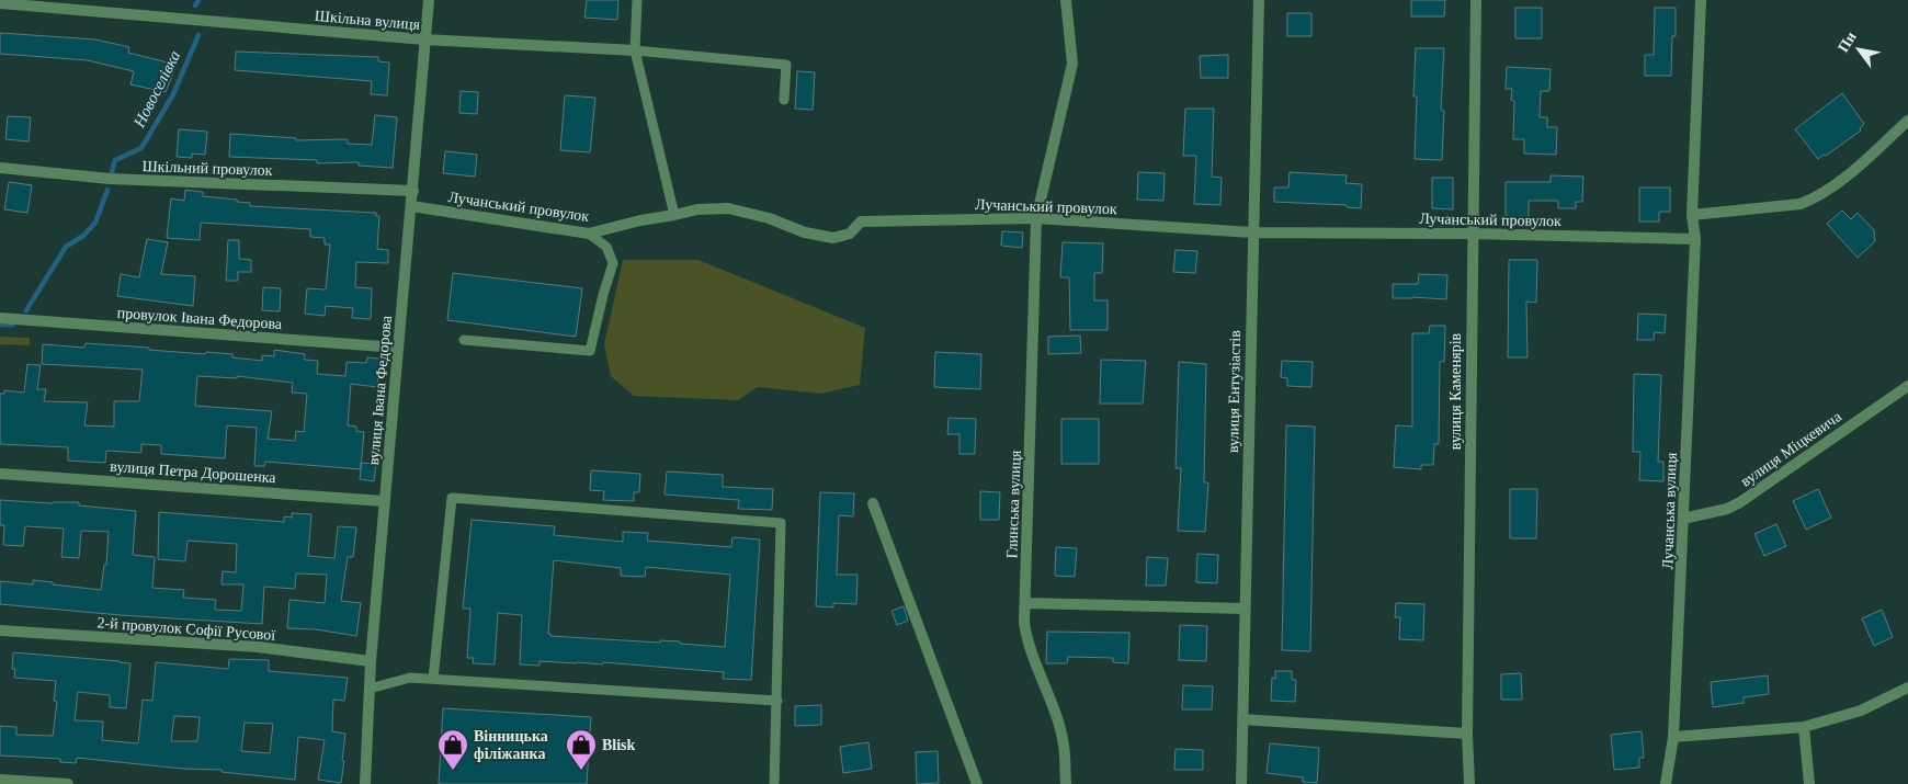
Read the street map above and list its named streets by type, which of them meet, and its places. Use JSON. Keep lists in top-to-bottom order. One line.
{"streets":{"street":["Шкільна вулиця","Шкільний провулок","Лучанський провулок","провулок Івана Федорова","вулиця Івана Федорова","вулиця Ентузіастів","вулиця Каменярів","вулиця Міцкевича","вулиця Петра Дорошенка","Глинська вулиця","Лучанська вулиця","2-й провулок Софії Русової"]},"crossings":[["Шкільна вулиця","вулиця Івана Федорова"],["Шкільний провулок","вулиця Івана Федорова"],["Лучанський провулок","вулиця Івана Федорова"],["Лучанський провулок","вулиця Ентузіастів"],["Лучанський провулок","вулиця Каменярів"],["Лучанський провулок","Глинська вулиця"],["Лучанський провулок","Лучанська вулиця"],["провулок Івана Федорова","вулиця Івана Федорова"],["вулиця Івана Федорова","вулиця Петра Дорошенка"],["вулиця Івана Федорова","2-й провулок Софії Русової"],["вулиця Міцкевича","Лучанська вулиця"]],"water":["Новоселівка"],"places":{"shop":["Вінницька філіжанка","Blisk"]},"north":"top left"}
